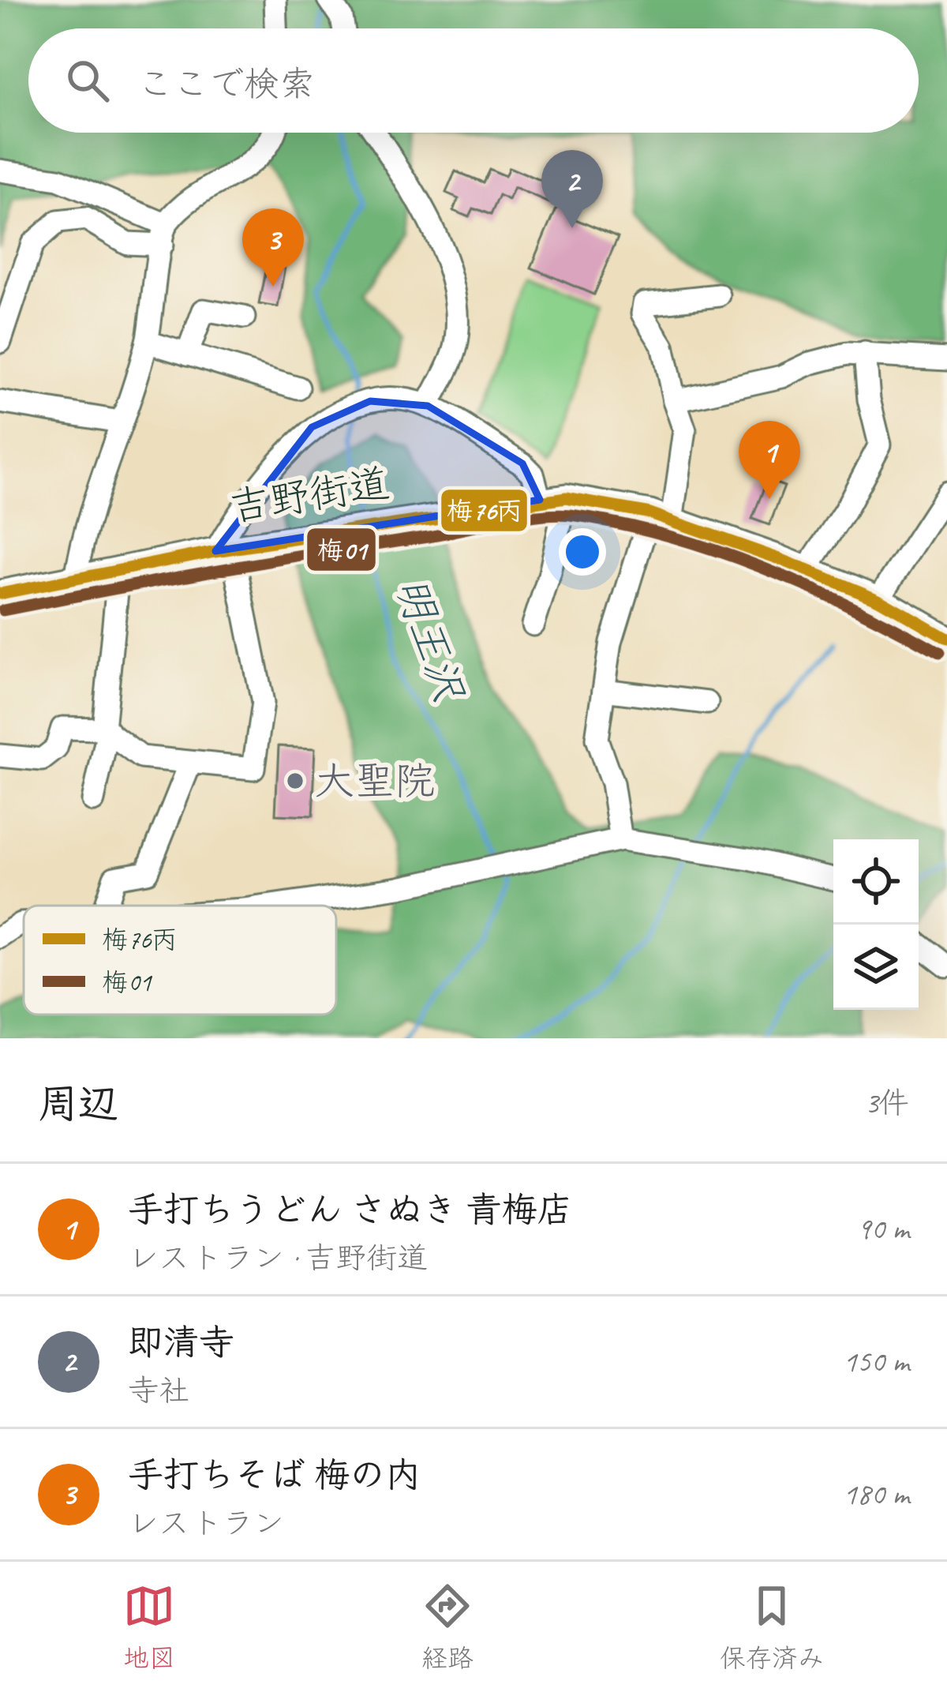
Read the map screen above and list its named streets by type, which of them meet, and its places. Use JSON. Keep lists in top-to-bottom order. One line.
{"streets":{"main road":["吉野街道"]},"water":["明王沢"],"places":["大聖院"],"lines":["transit line 梅76丙","transit line 梅01"],"legend":["梅76丙","梅01"],"page":{"search":"ここで検索","pins":["2","3","1"],"heading":["周辺","3件"],"list":[{"mark":"1","name":"手打ちうどん さぬき 青梅店","note":"レストラン · 吉野街道","value":"90 m"},{"mark":"2","name":"即清寺","note":"寺社","value":"150 m"},{"mark":"3","name":"手打ちそば 梅の内","note":"レストラン","value":"180 m"}],"nav":["地図","経路","保存済み"]}}
